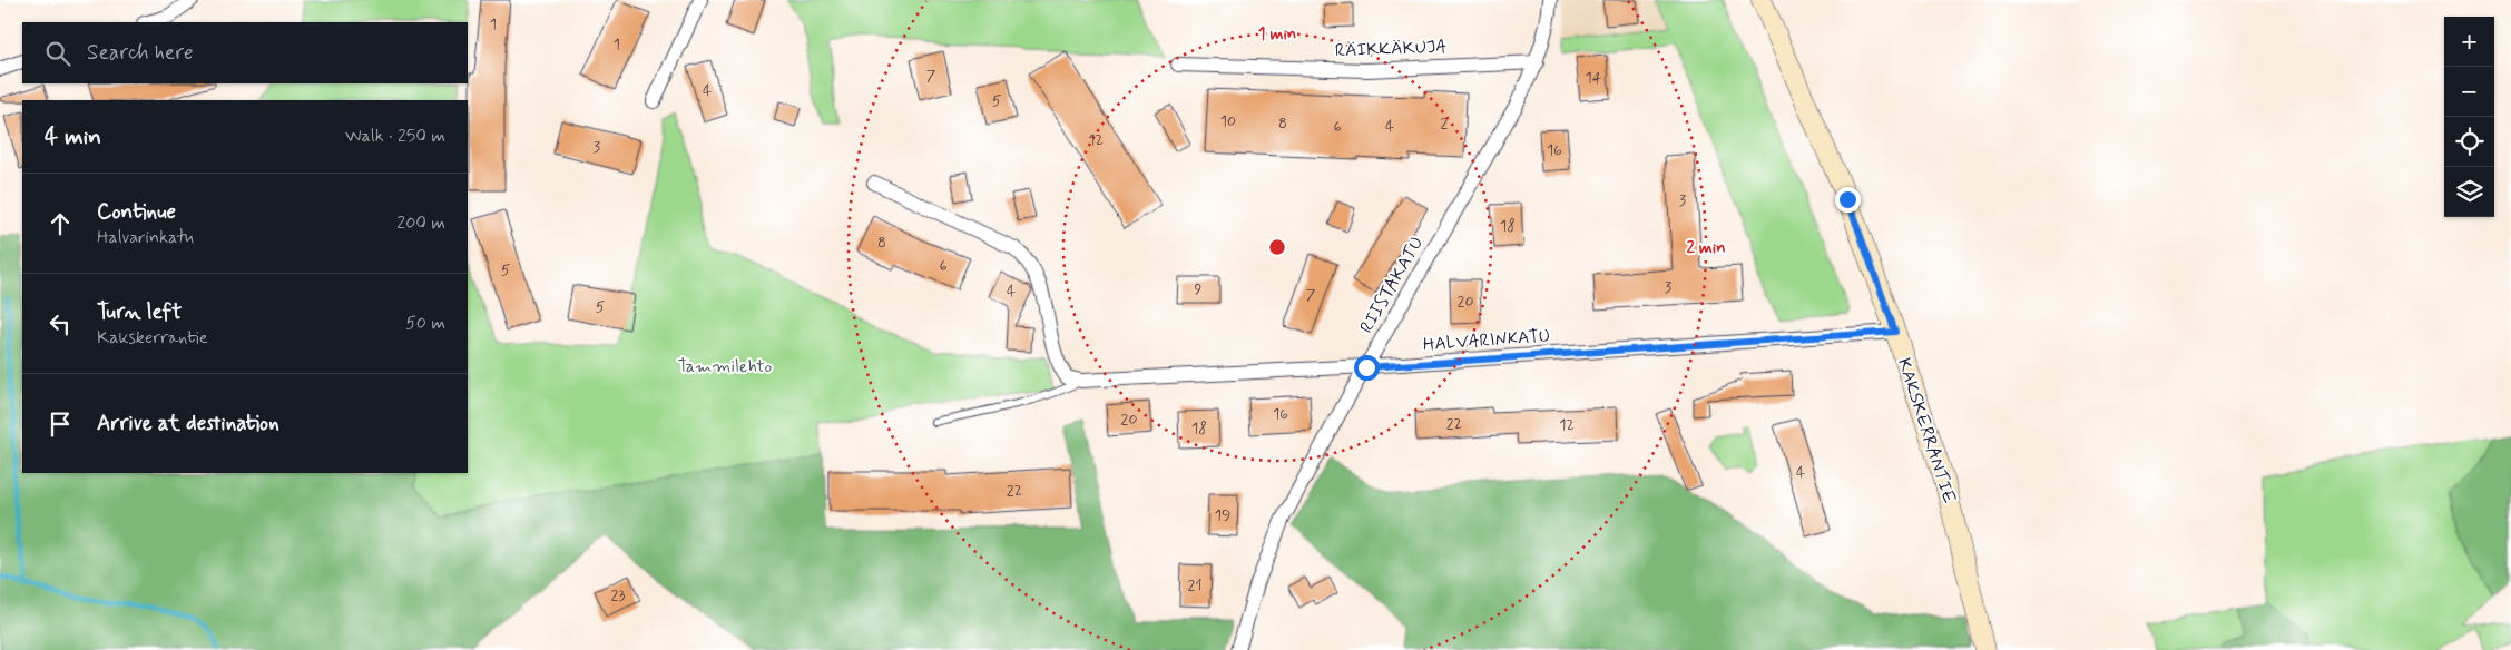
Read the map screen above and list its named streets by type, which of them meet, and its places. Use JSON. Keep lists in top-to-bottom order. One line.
{"streets":{"main road":["KAKSKERRANTIE"],"street":["RÄIKKÄKUJA","RIISTAKATU","HALVARINKATU"]},"crossings":[["RÄIKKÄKUJA","RIISTAKATU"],["RIISTAKATU","HALVARINKATU"],["HALVARINKATU","KAKSKERRANTIE"]],"parks":["Tammilehto"],"house_numbers":["1","1","7","14","4","5","10","8","2","6","4","12","3","16","3","18","8","6","5","3","9","4","7","20","5","16","20","22","12","18","4","22","19","21","23"],"page":{"map_buttons":["+","−"],"search":"Search here","heading":["4 min","Walk · 250 m"],"list":[["Continue","Halvarinkatu","200 m"],["Turn left","Kakskerrantie","50 m"],"Arrive at destination"]},"rings":["1 min","2 min"]}
